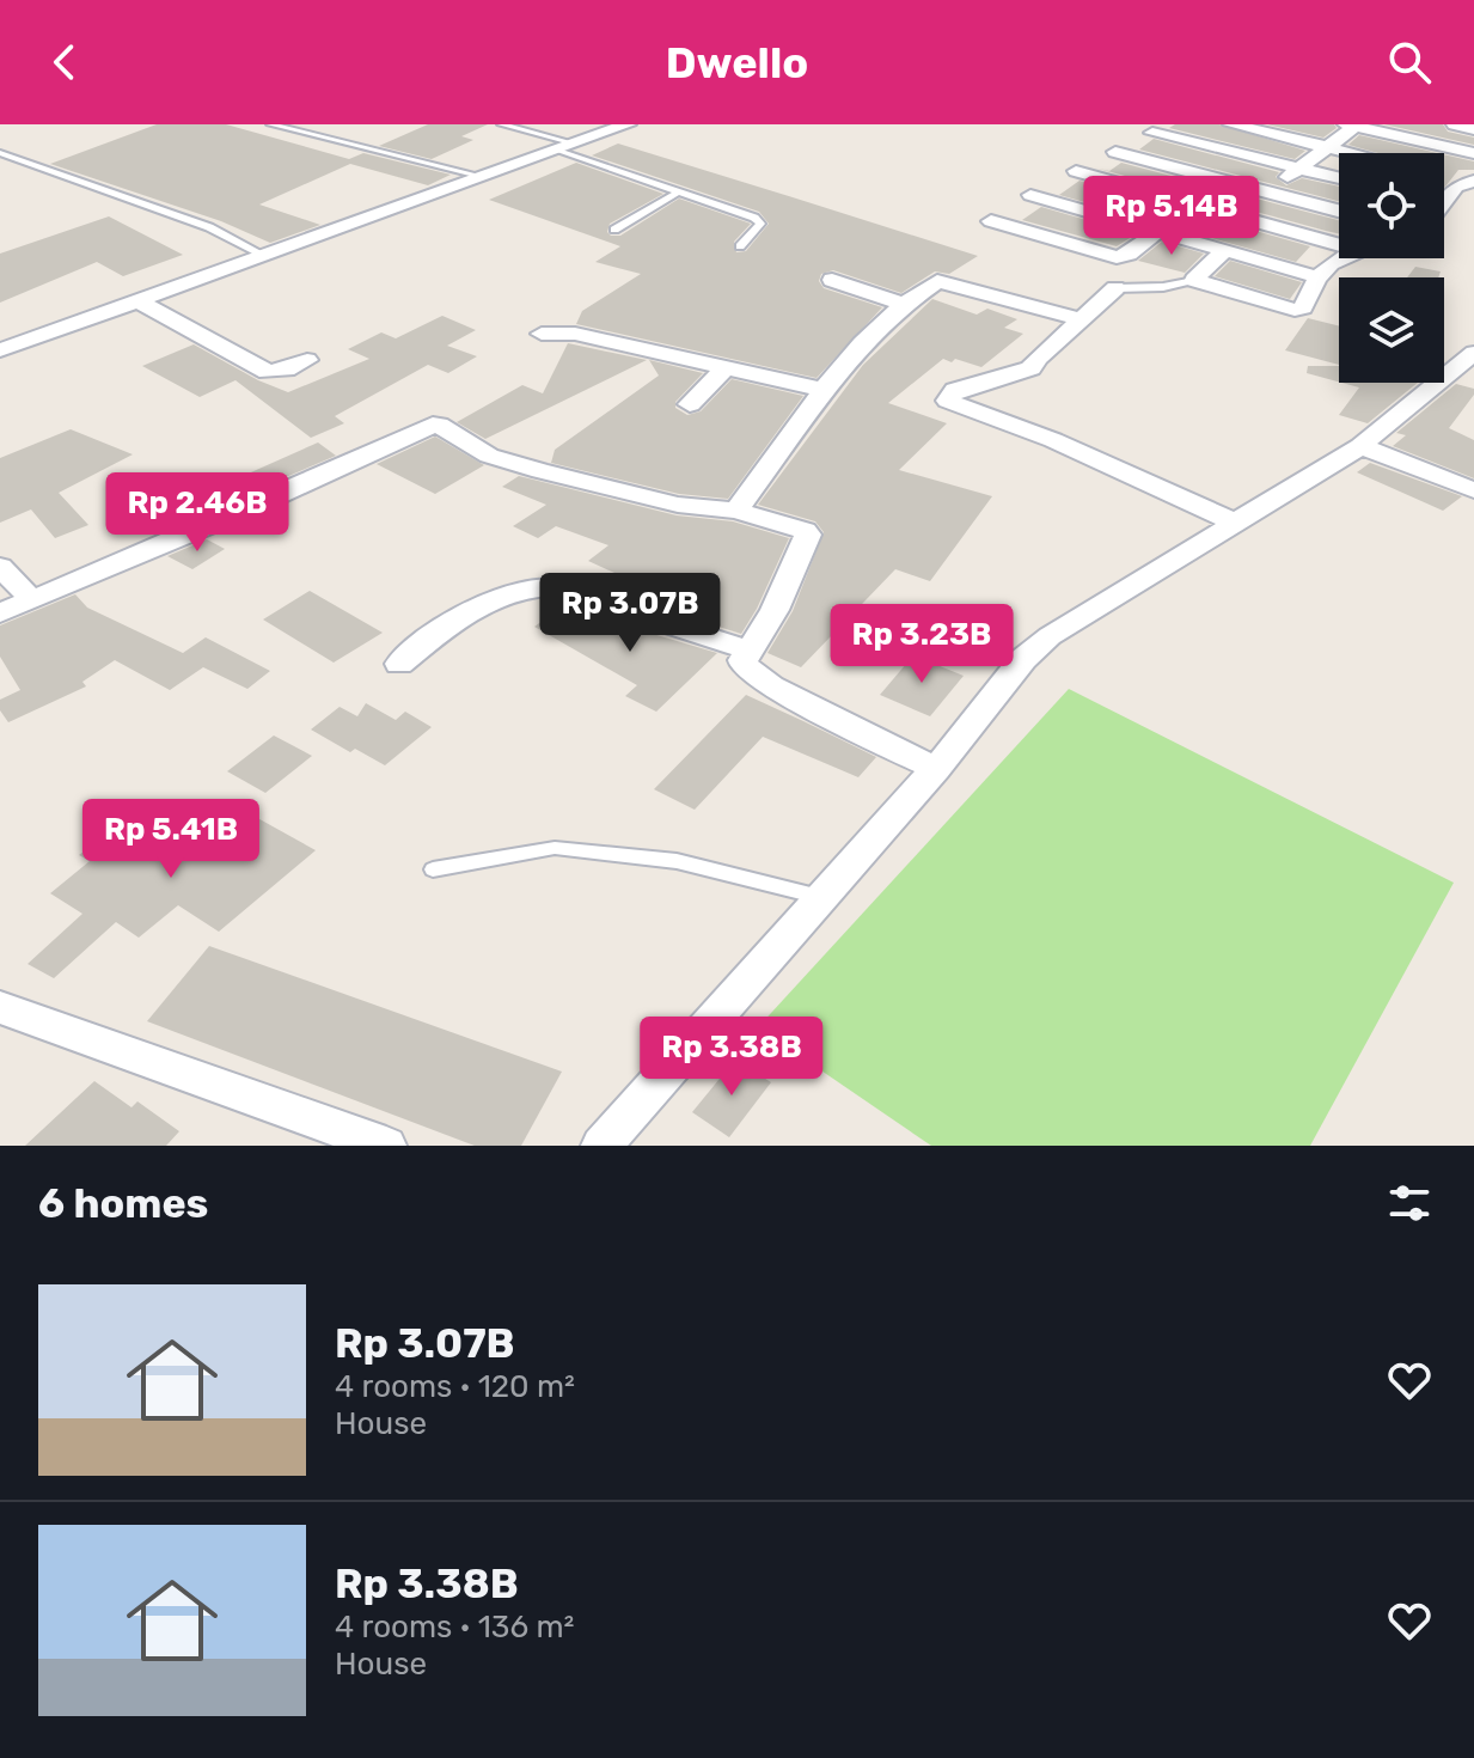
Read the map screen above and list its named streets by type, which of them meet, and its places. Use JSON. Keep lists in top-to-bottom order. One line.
{"page":{"header":"Dwello","price":["Rp 5.14B","Rp 2.46B","Rp 3.07B","Rp 3.23B","Rp 5.41B","Rp 3.38B"],"heading":"6 homes","list":[{"name":"Rp 3.07B","note":"4 rooms · 120 m² · House"},{"name":"Rp 3.38B","note":"4 rooms · 136 m² · House"}]}}
